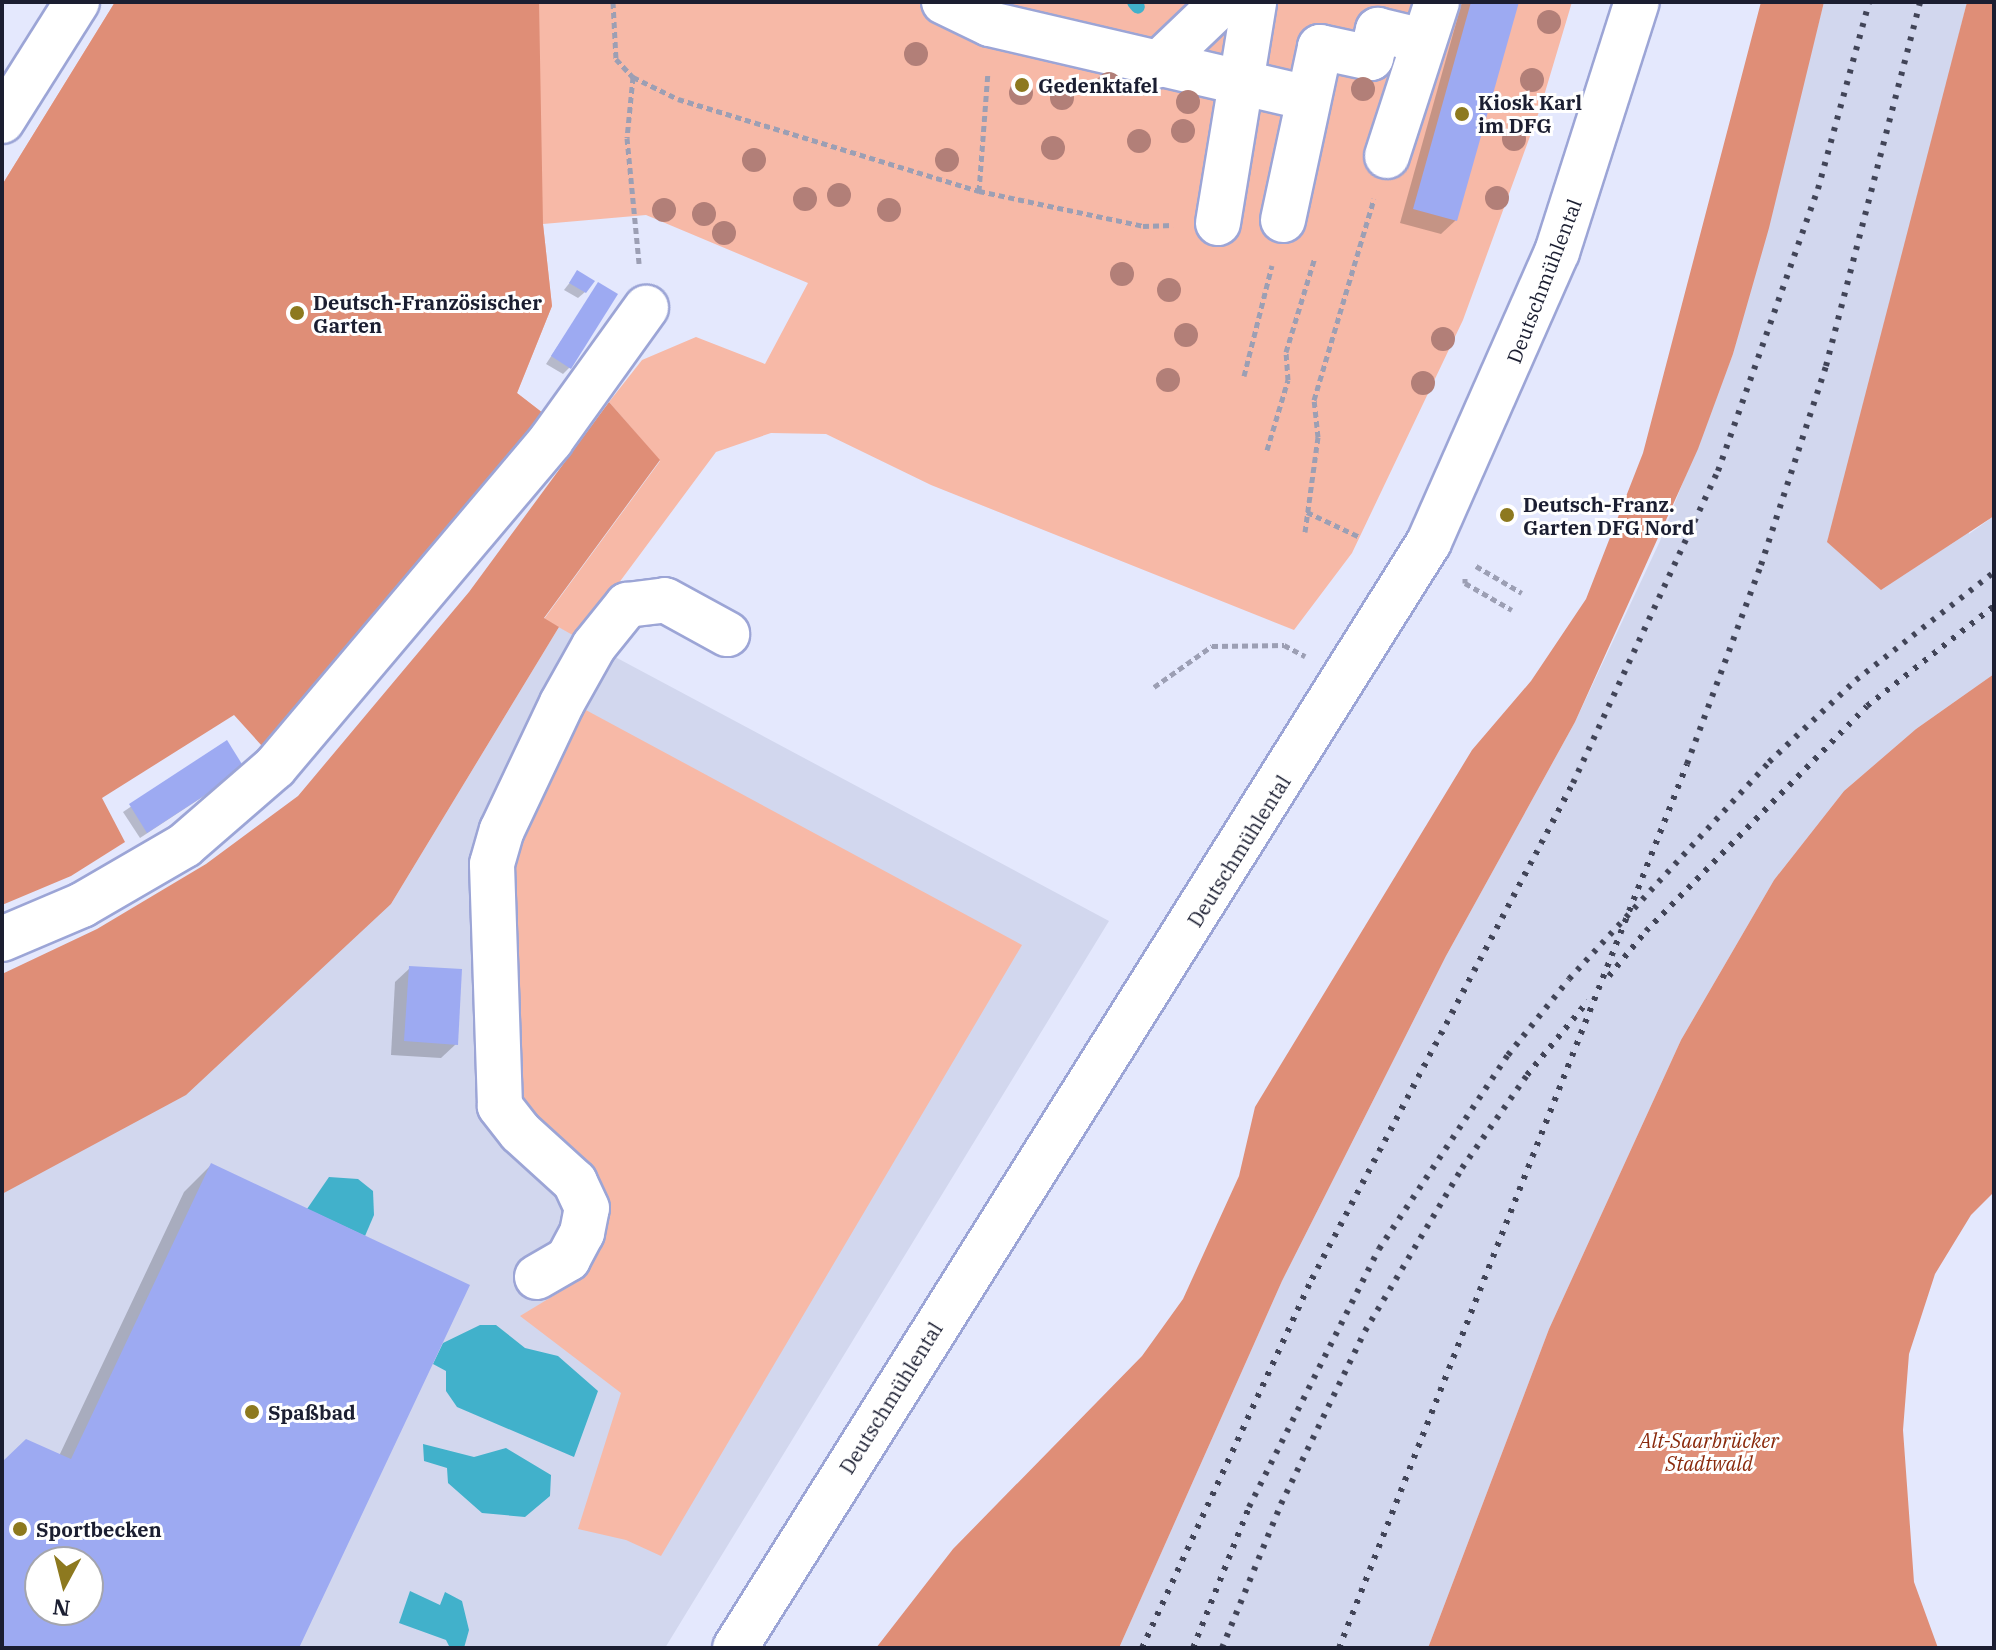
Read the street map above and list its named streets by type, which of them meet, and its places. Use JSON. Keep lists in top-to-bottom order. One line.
{"streets":{"main road":["Deutschmühlental"]},"parks":["Alt-Saarbrücker Stadtwald"],"places":["Gedenktafel","Kiosk Karl im DFG","Deutsch-Französischer Garten","Deutsch-Franz. Garten DFG Nord","Spaßbad","Sportbecken"],"north":"bottom"}
